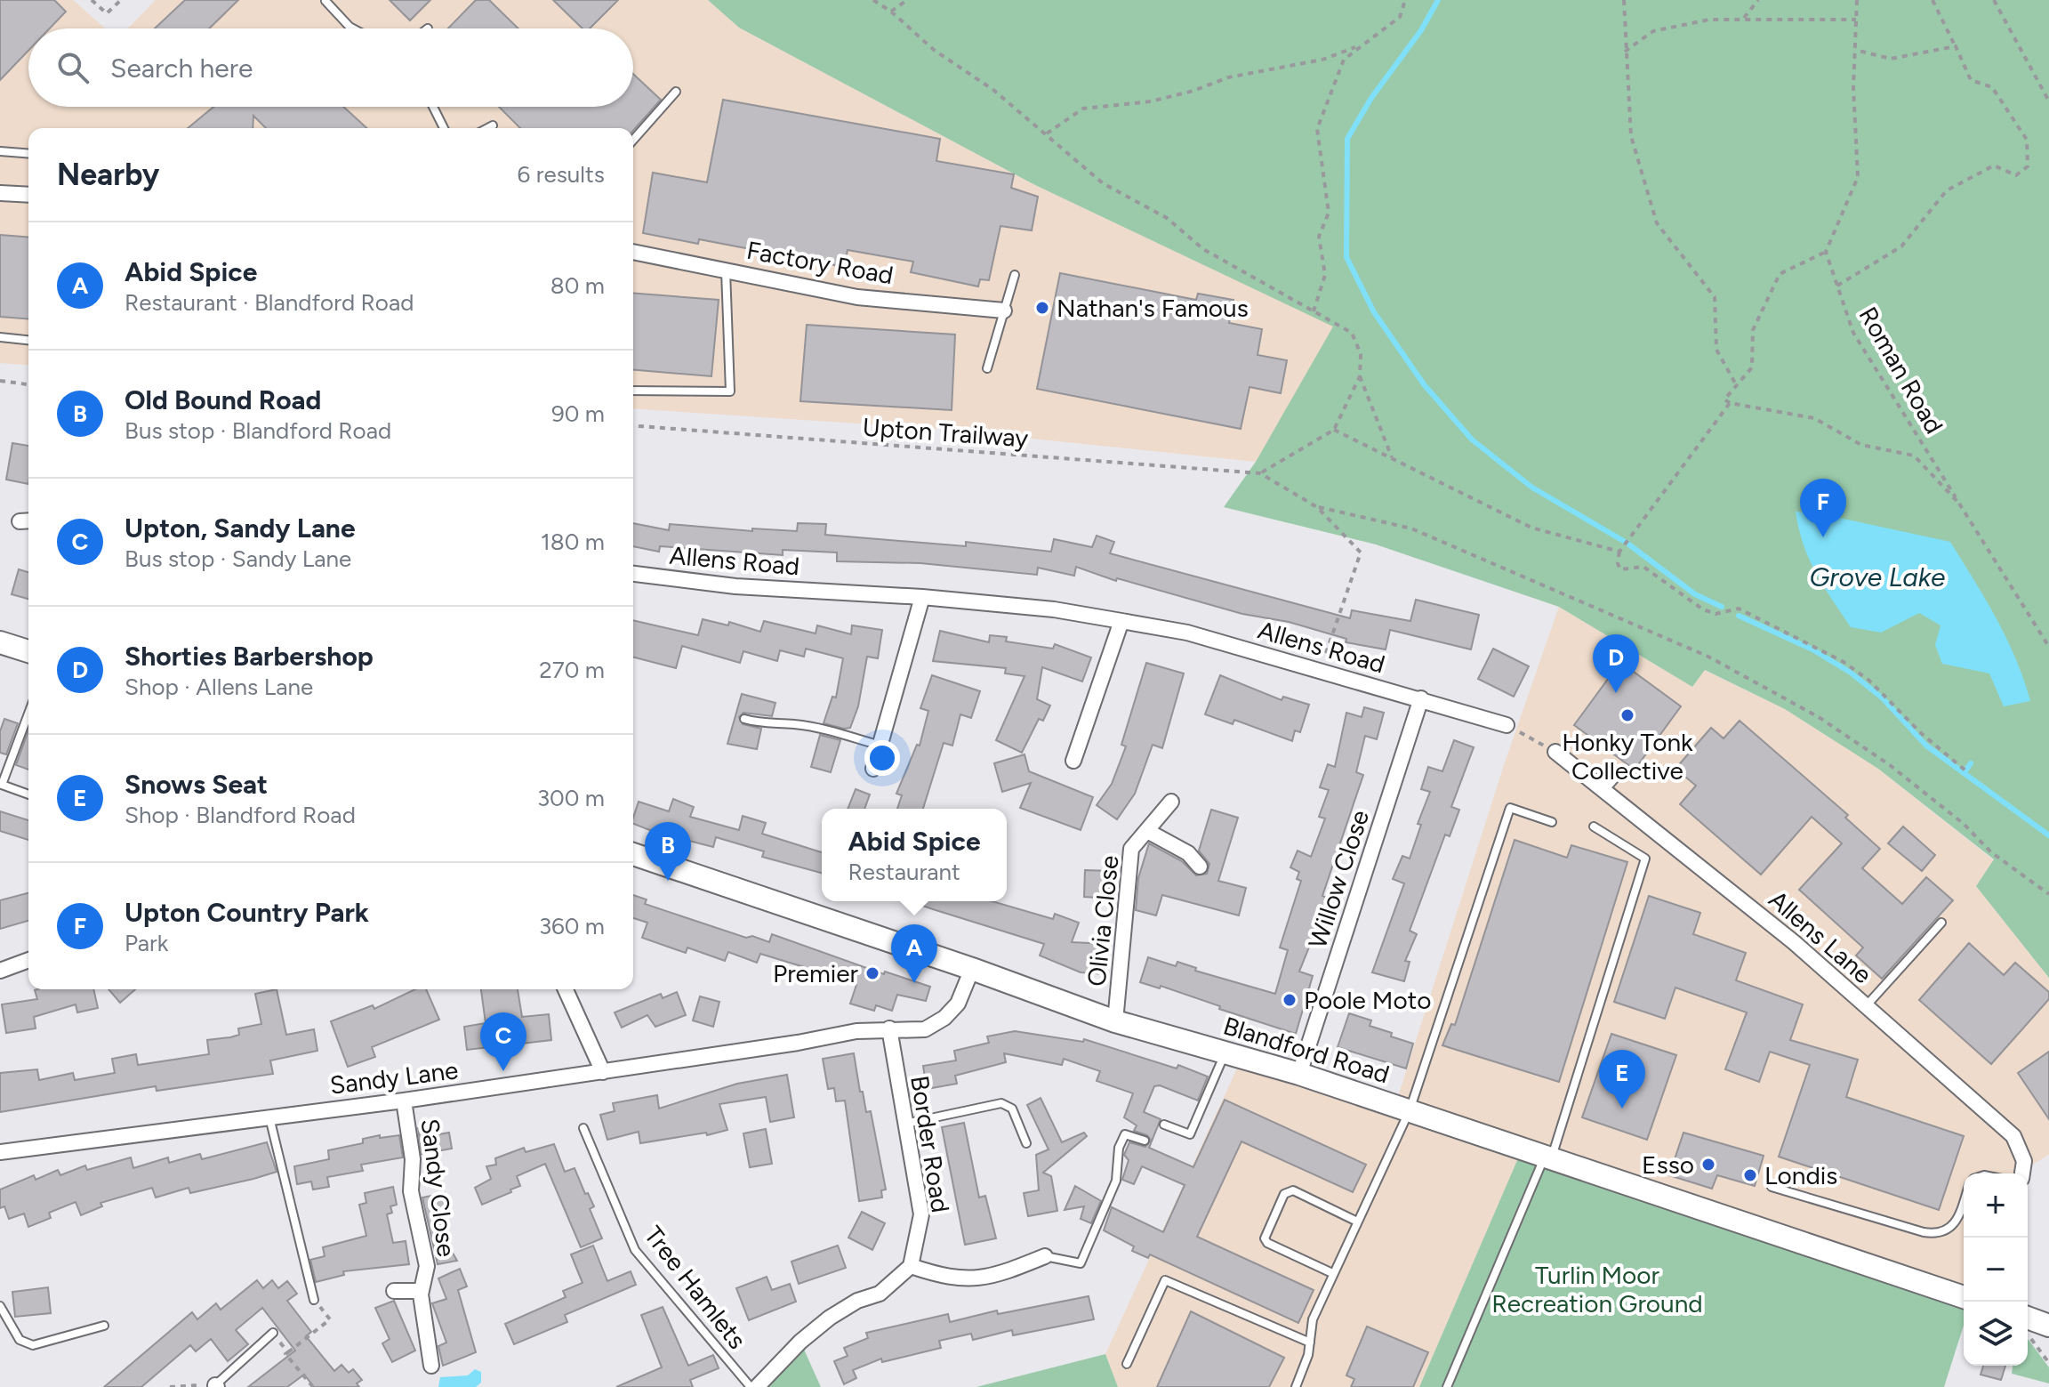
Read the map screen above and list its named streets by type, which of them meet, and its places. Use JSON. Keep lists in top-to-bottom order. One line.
{"streets":{"main road":["Blandford Road"],"street":["Factory Road","Allens Road","Willow Close","Olivia Close","Allens Lane","Sandy Lane","Border Road","Sandy Close"],"lane":["Tree Hamlets"],"path":["Roman Road","Upton Trailway"]},"crossings":[["Allens Road","Willow Close"],["Willow Close","Blandford Road"],["Olivia Close","Blandford Road"],["Blandford Road","Sandy Lane"],["Sandy Lane","Border Road"],["Sandy Lane","Sandy Close"]],"water":["Grove Lake"],"parks":["Turlin Moor Recreation Ground"],"places":["Nathan's Famous","Honky Tonk Collective","Premier","Poole Moto","Esso","Londis"],"page":{"search":"Search here","heading":["Nearby","6 results"],"list":[{"mark":"A","name":"Abid Spice","note":"Restaurant · Blandford Road","value":"80 m"},{"mark":"B","name":"Old Bound Road","note":"Bus stop · Blandford Road","value":"90 m"},{"mark":"C","name":"Upton, Sandy Lane","note":"Bus stop · Sandy Lane","value":"180 m"},{"mark":"D","name":"Shorties Barbershop","note":"Shop · Allens Lane","value":"270 m"},{"mark":"E","name":"Snows Seat","note":"Shop · Blandford Road","value":"300 m"},{"mark":"F","name":"Upton Country Park","note":"Park","value":"360 m"}],"pins":["F","D","B","A","C","E"],"popup":["Abid Spice","Restaurant"],"map_buttons":["+","−"]}}
